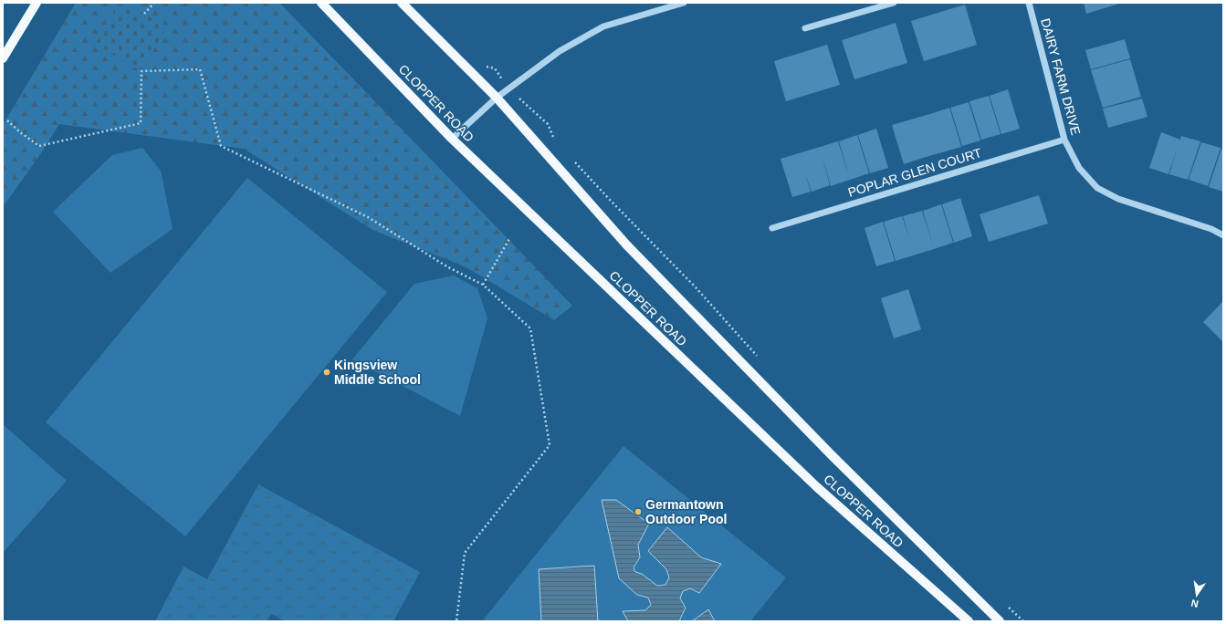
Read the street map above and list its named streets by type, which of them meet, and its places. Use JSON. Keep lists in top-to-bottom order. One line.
{"streets":{"main road":["CLOPPER ROAD"],"street":["DAIRY FARM DRIVE","POPLAR GLEN COURT"]},"crossings":[["DAIRY FARM DRIVE","POPLAR GLEN COURT"]],"places":["Kingsview Middle School","Germantown Outdoor Pool"],"north":"bottom"}
